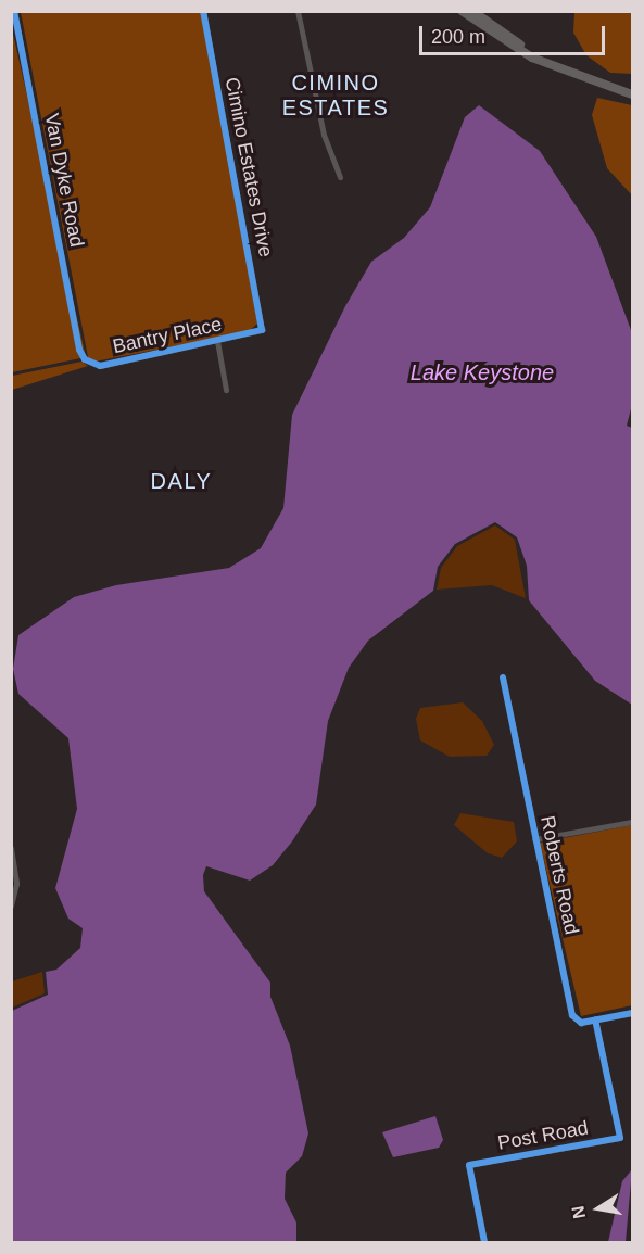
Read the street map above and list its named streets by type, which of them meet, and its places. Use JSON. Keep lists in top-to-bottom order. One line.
{"streets":{"street":["Cimino Estates Drive","Van Dyke Road","Bantry Place","Roberts Road","Post Road"]},"crossings":[["Cimino Estates Drive","Bantry Place"],["Van Dyke Road","Bantry Place"],["Roberts Road","Post Road"]],"districts":["CIMINO ESTATES","DALY"],"water":["Lake Keystone"],"scale_bar":"200 m","north":"left"}
